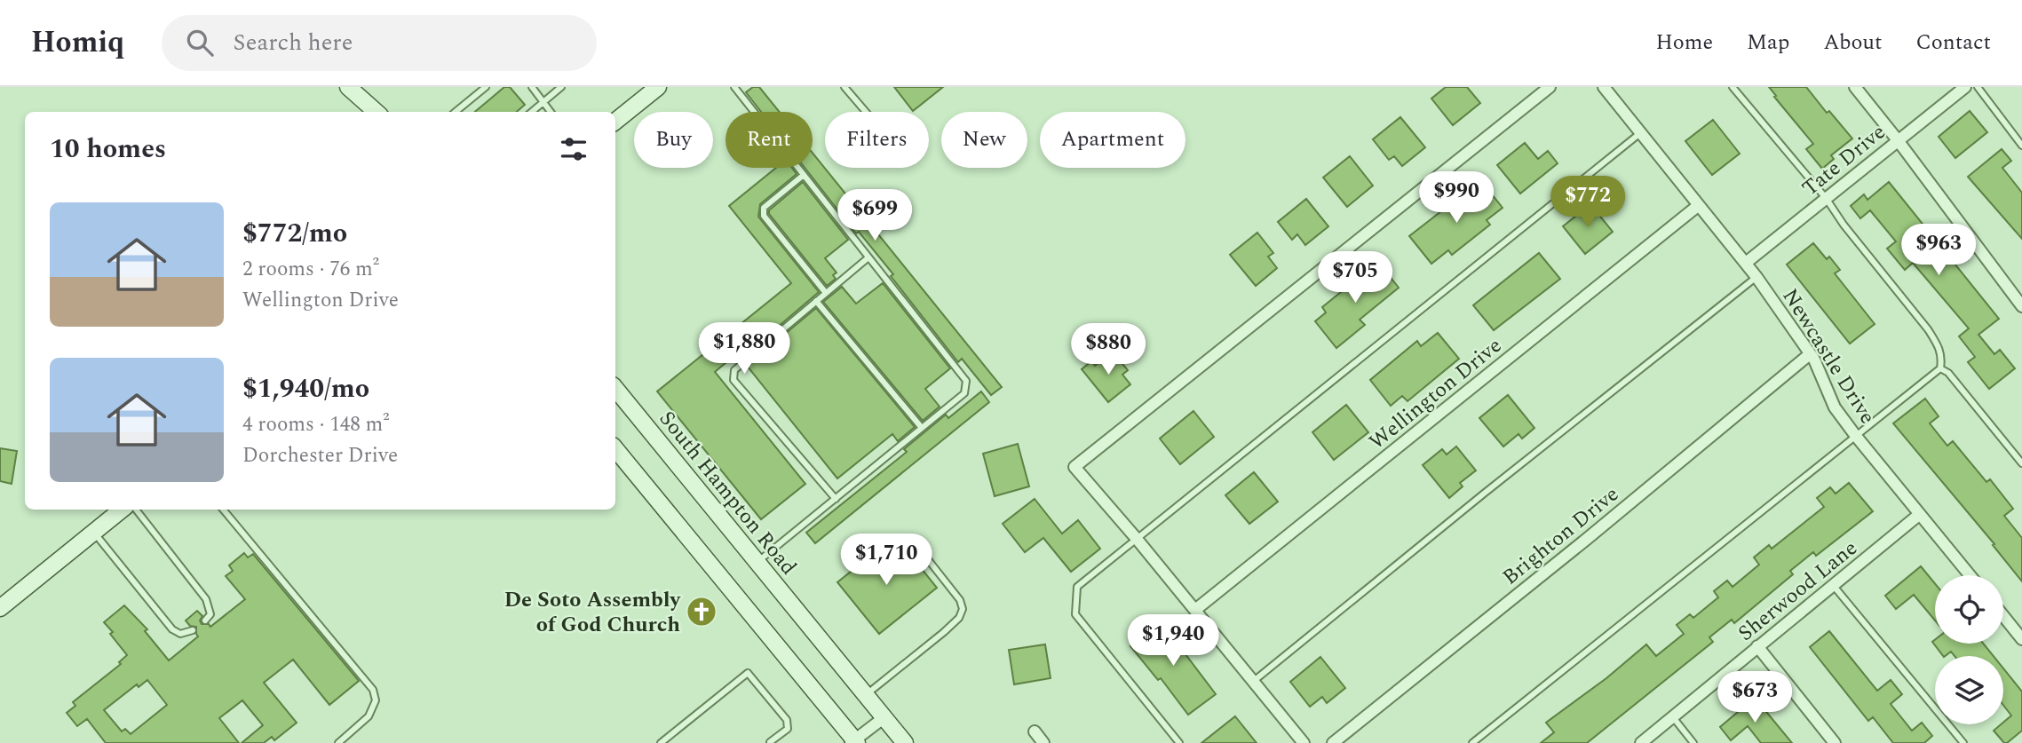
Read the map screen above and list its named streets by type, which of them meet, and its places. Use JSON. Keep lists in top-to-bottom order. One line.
{"streets":{"main road":["South Hampton Road"],"street":["Tate Drive","Newcastle Drive","Wellington Drive","Brighton Drive","Sherwood Lane"]},"crossings":[["Tate Drive","Newcastle Drive"],["Newcastle Drive","Wellington Drive"],["Newcastle Drive","Brighton Drive"],["Newcastle Drive","Sherwood Lane"]],"places":{"church":["De Soto Assembly of God Church"]},"page":{"header":"Homiq","search":"Search here","nav":["Home","Map","About","Contact"],"chip":["Buy","Rent","Filters","New","Apartment"],"heading":"10 homes","price":["$990","$772","$699","$963","$705","$1,880","$880","$1,710","$1,940","$673"],"list":[{"name":"$772/mo","note":"2 rooms · 76 m² · Wellington Drive"},{"name":"$1,940/mo","note":"4 rooms · 148 m² · Dorchester Drive"}]}}
